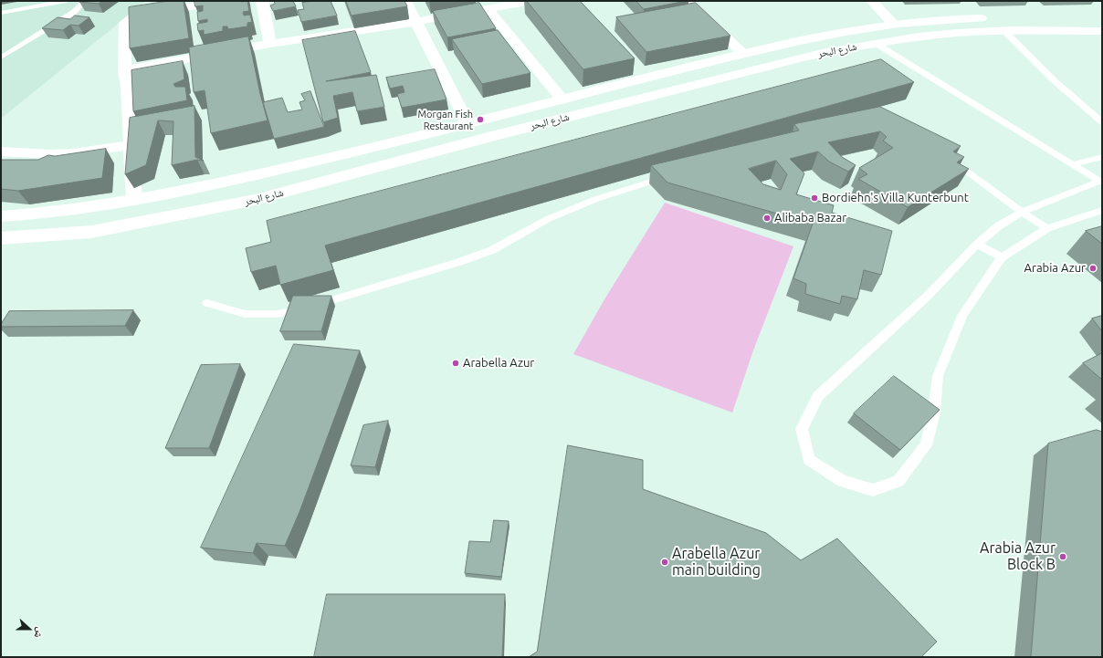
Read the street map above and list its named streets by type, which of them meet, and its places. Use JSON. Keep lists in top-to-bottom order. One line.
{"streets":{"main road":["شارع البحر"]},"places":["Morgan Fish Restaurant","Bordiehn's Villa Kunterbunt","Alibaba Bazar","Arabia Azur","Arabella Azur","Arabia Azur Block B","Arabella Azur main building"],"north":"right"}
